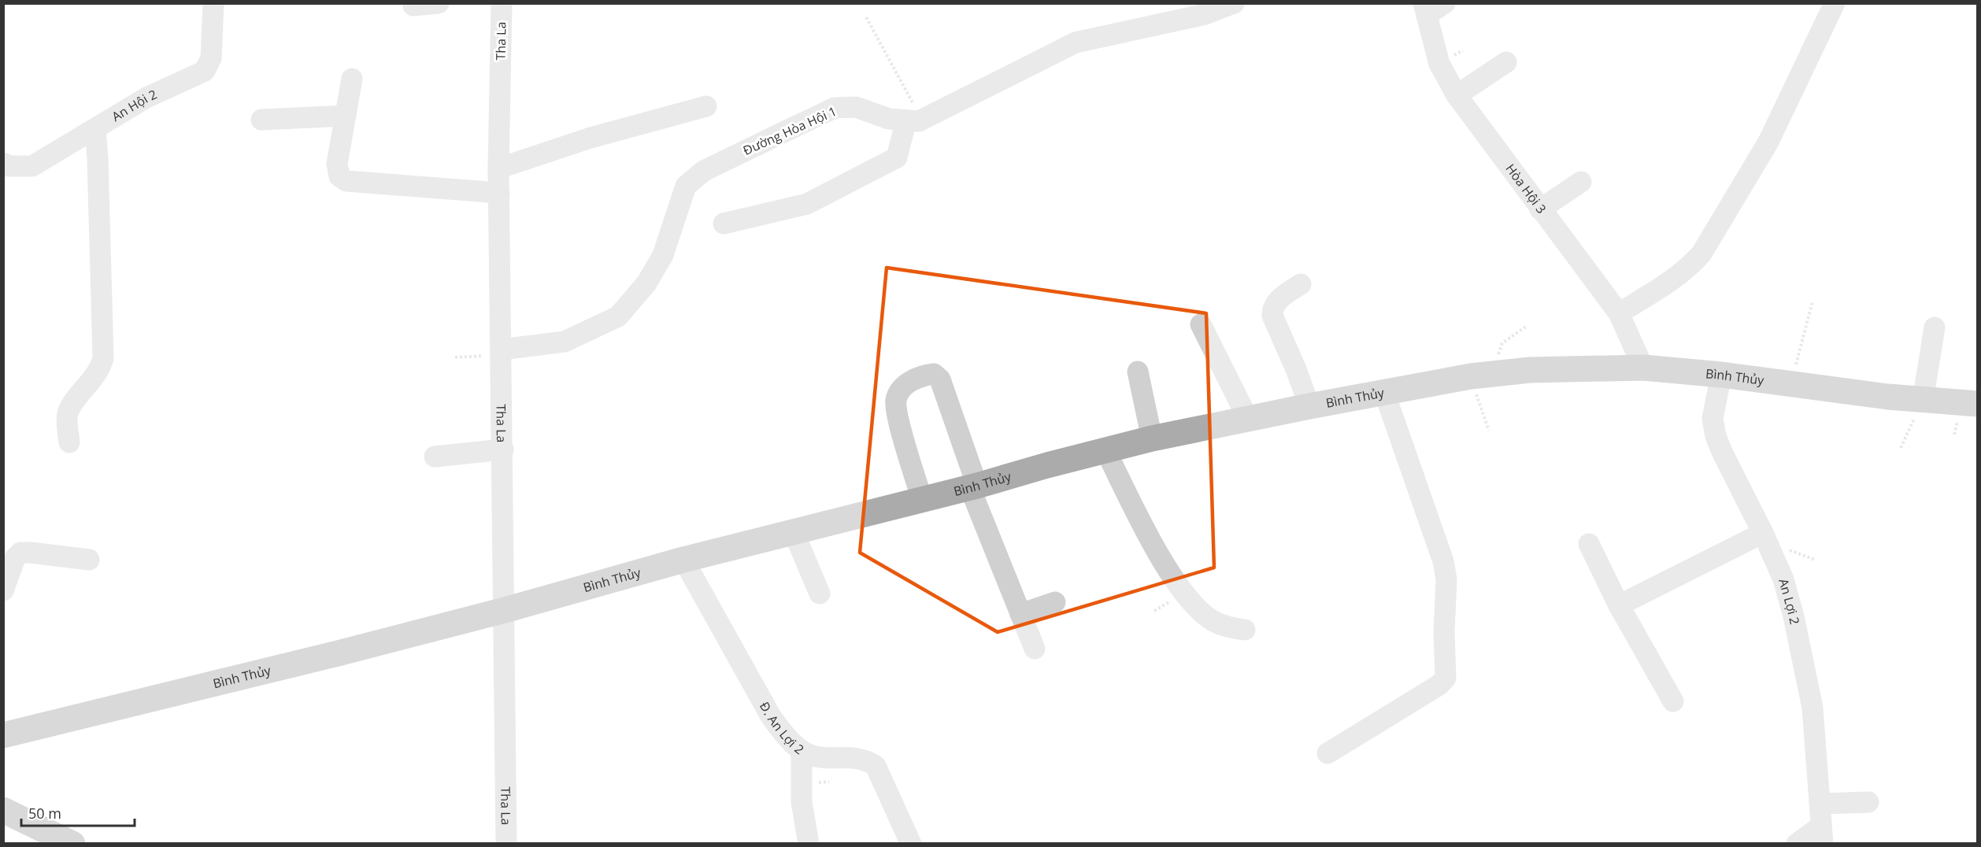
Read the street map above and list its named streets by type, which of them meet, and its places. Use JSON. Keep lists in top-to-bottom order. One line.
{"streets":{"main road":["Bình Thủy"],"street":["Tha La","An Hội 2","Đường Hòa Hội 1","Hòa Hội 3","An Lợi 2","Đ. An Lợi 2"]},"crossings":[["Tha La","Đường Hòa Hội 1"],["Tha La","Bình Thủy"],["Hòa Hội 3","Bình Thủy"],["Bình Thủy","An Lợi 2"],["Bình Thủy","Đ. An Lợi 2"]],"scale_bar":"50 m"}
